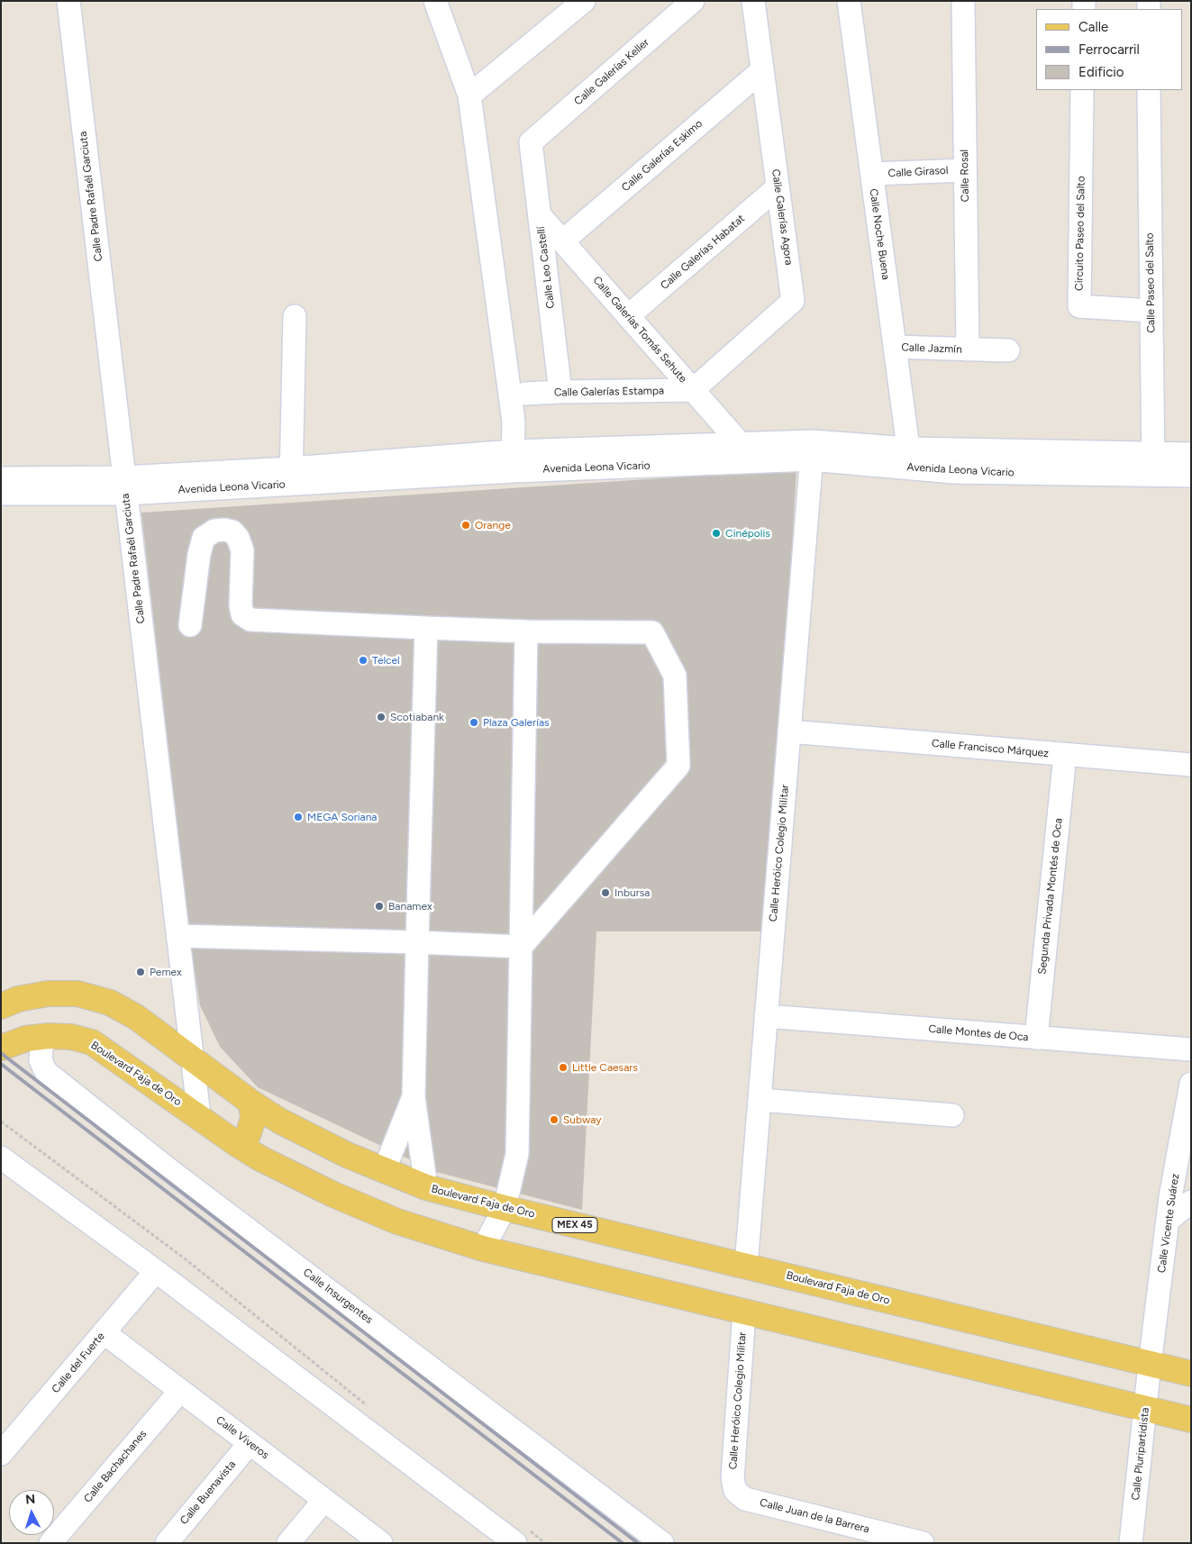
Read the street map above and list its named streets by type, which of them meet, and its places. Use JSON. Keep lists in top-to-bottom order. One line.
{"streets":{"main road":["Boulevard Faja de Oro","MEX 45"],"street":["Calle Galerías Keller","Calle Galerías Eskimo","Calle Girasol","Calle Rosal","Calle Padre Rafaél Garciuta","Calle Galerías Agora","Circuito Paseo del Salto","Calle Noche Buena","Calle Galerías Habatat","Calle Leo Castellí","Calle Paseo del Salto","Calle Galerías Tomás Sehute","Calle Jazmín","Calle Galerías Estampa","Avenida Leona Vicario","Calle Francisco Márquez","Calle Heróico Colegio Militar","Segunda Privada Montés de Oca","Calle Montes de Oca","Calle Vicente Suárez","Calle Insurgentes","Calle del Fuerte","Calle Viveros","Calle Pluripartidista","Calle Bachachanes","Calle Buenavista","Calle Juan de la Barrera"]},"crossings":[["Calle Galerías Keller","Calle Leo Castellí"],["Calle Galerías Eskimo","Calle Galerías Agora"],["Calle Galerías Eskimo","Calle Galerías Tomás Sehute"],["Calle Girasol","Calle Rosal"],["Calle Girasol","Calle Noche Buena"],["Calle Rosal","Calle Jazmín"],["Calle Padre Rafaél Garciuta","Avenida Leona Vicario"],["Calle Padre Rafaél Garciuta","Boulevard Faja de Oro"],["Calle Galerías Agora","Calle Galerías Habatat"],["Calle Galerías Agora","Calle Galerías Tomás Sehute"],["Calle Galerías Agora","Calle Galerías Estampa"],["Circuito Paseo del Salto","Calle Paseo del Salto"],["Calle Noche Buena","Calle Jazmín"],["Calle Noche Buena","Avenida Leona Vicario"],["Calle Galerías Habatat","Calle Galerías Tomás Sehute"],["Calle Leo Castellí","Calle Galerías Tomás Sehute"],["Calle Leo Castellí","Calle Galerías Estampa"],["Calle Paseo del Salto","Avenida Leona Vicario"],["Calle Galerías Tomás Sehute","Calle Galerías Estampa"],["Calle Galerías Tomás Sehute","Avenida Leona Vicario"],["Avenida Leona Vicario","Calle Heróico Colegio Militar"],["Calle Francisco Márquez","Calle Heróico Colegio Militar"],["Calle Francisco Márquez","Segunda Privada Montés de Oca"],["Calle Heróico Colegio Militar","Calle Montes de Oca"],["Calle Heróico Colegio Militar","Boulevard Faja de Oro"],["Calle Heróico Colegio Militar","Calle Juan de la Barrera"],["Segunda Privada Montés de Oca","Calle Montes de Oca"],["Boulevard Faja de Oro","Calle Vicente Suárez"],["Boulevard Faja de Oro","Calle Insurgentes"],["Boulevard Faja de Oro","Calle Pluripartidista"],["Calle Vicente Suárez","Calle Pluripartidista"],["Calle del Fuerte","Calle Viveros"],["Calle Viveros","Calle Bachachanes"],["Calle Viveros","Calle Buenavista"]],"places":["Orange","Cinépolis","Telcel","Scotiabank","Plaza Galerías","MEGA Soriana","Inbursa","Banamex","Pemex","Little Caesars","Subway"],"legend":["Calle","Ferrocarril","Edificio"],"north":"top"}
